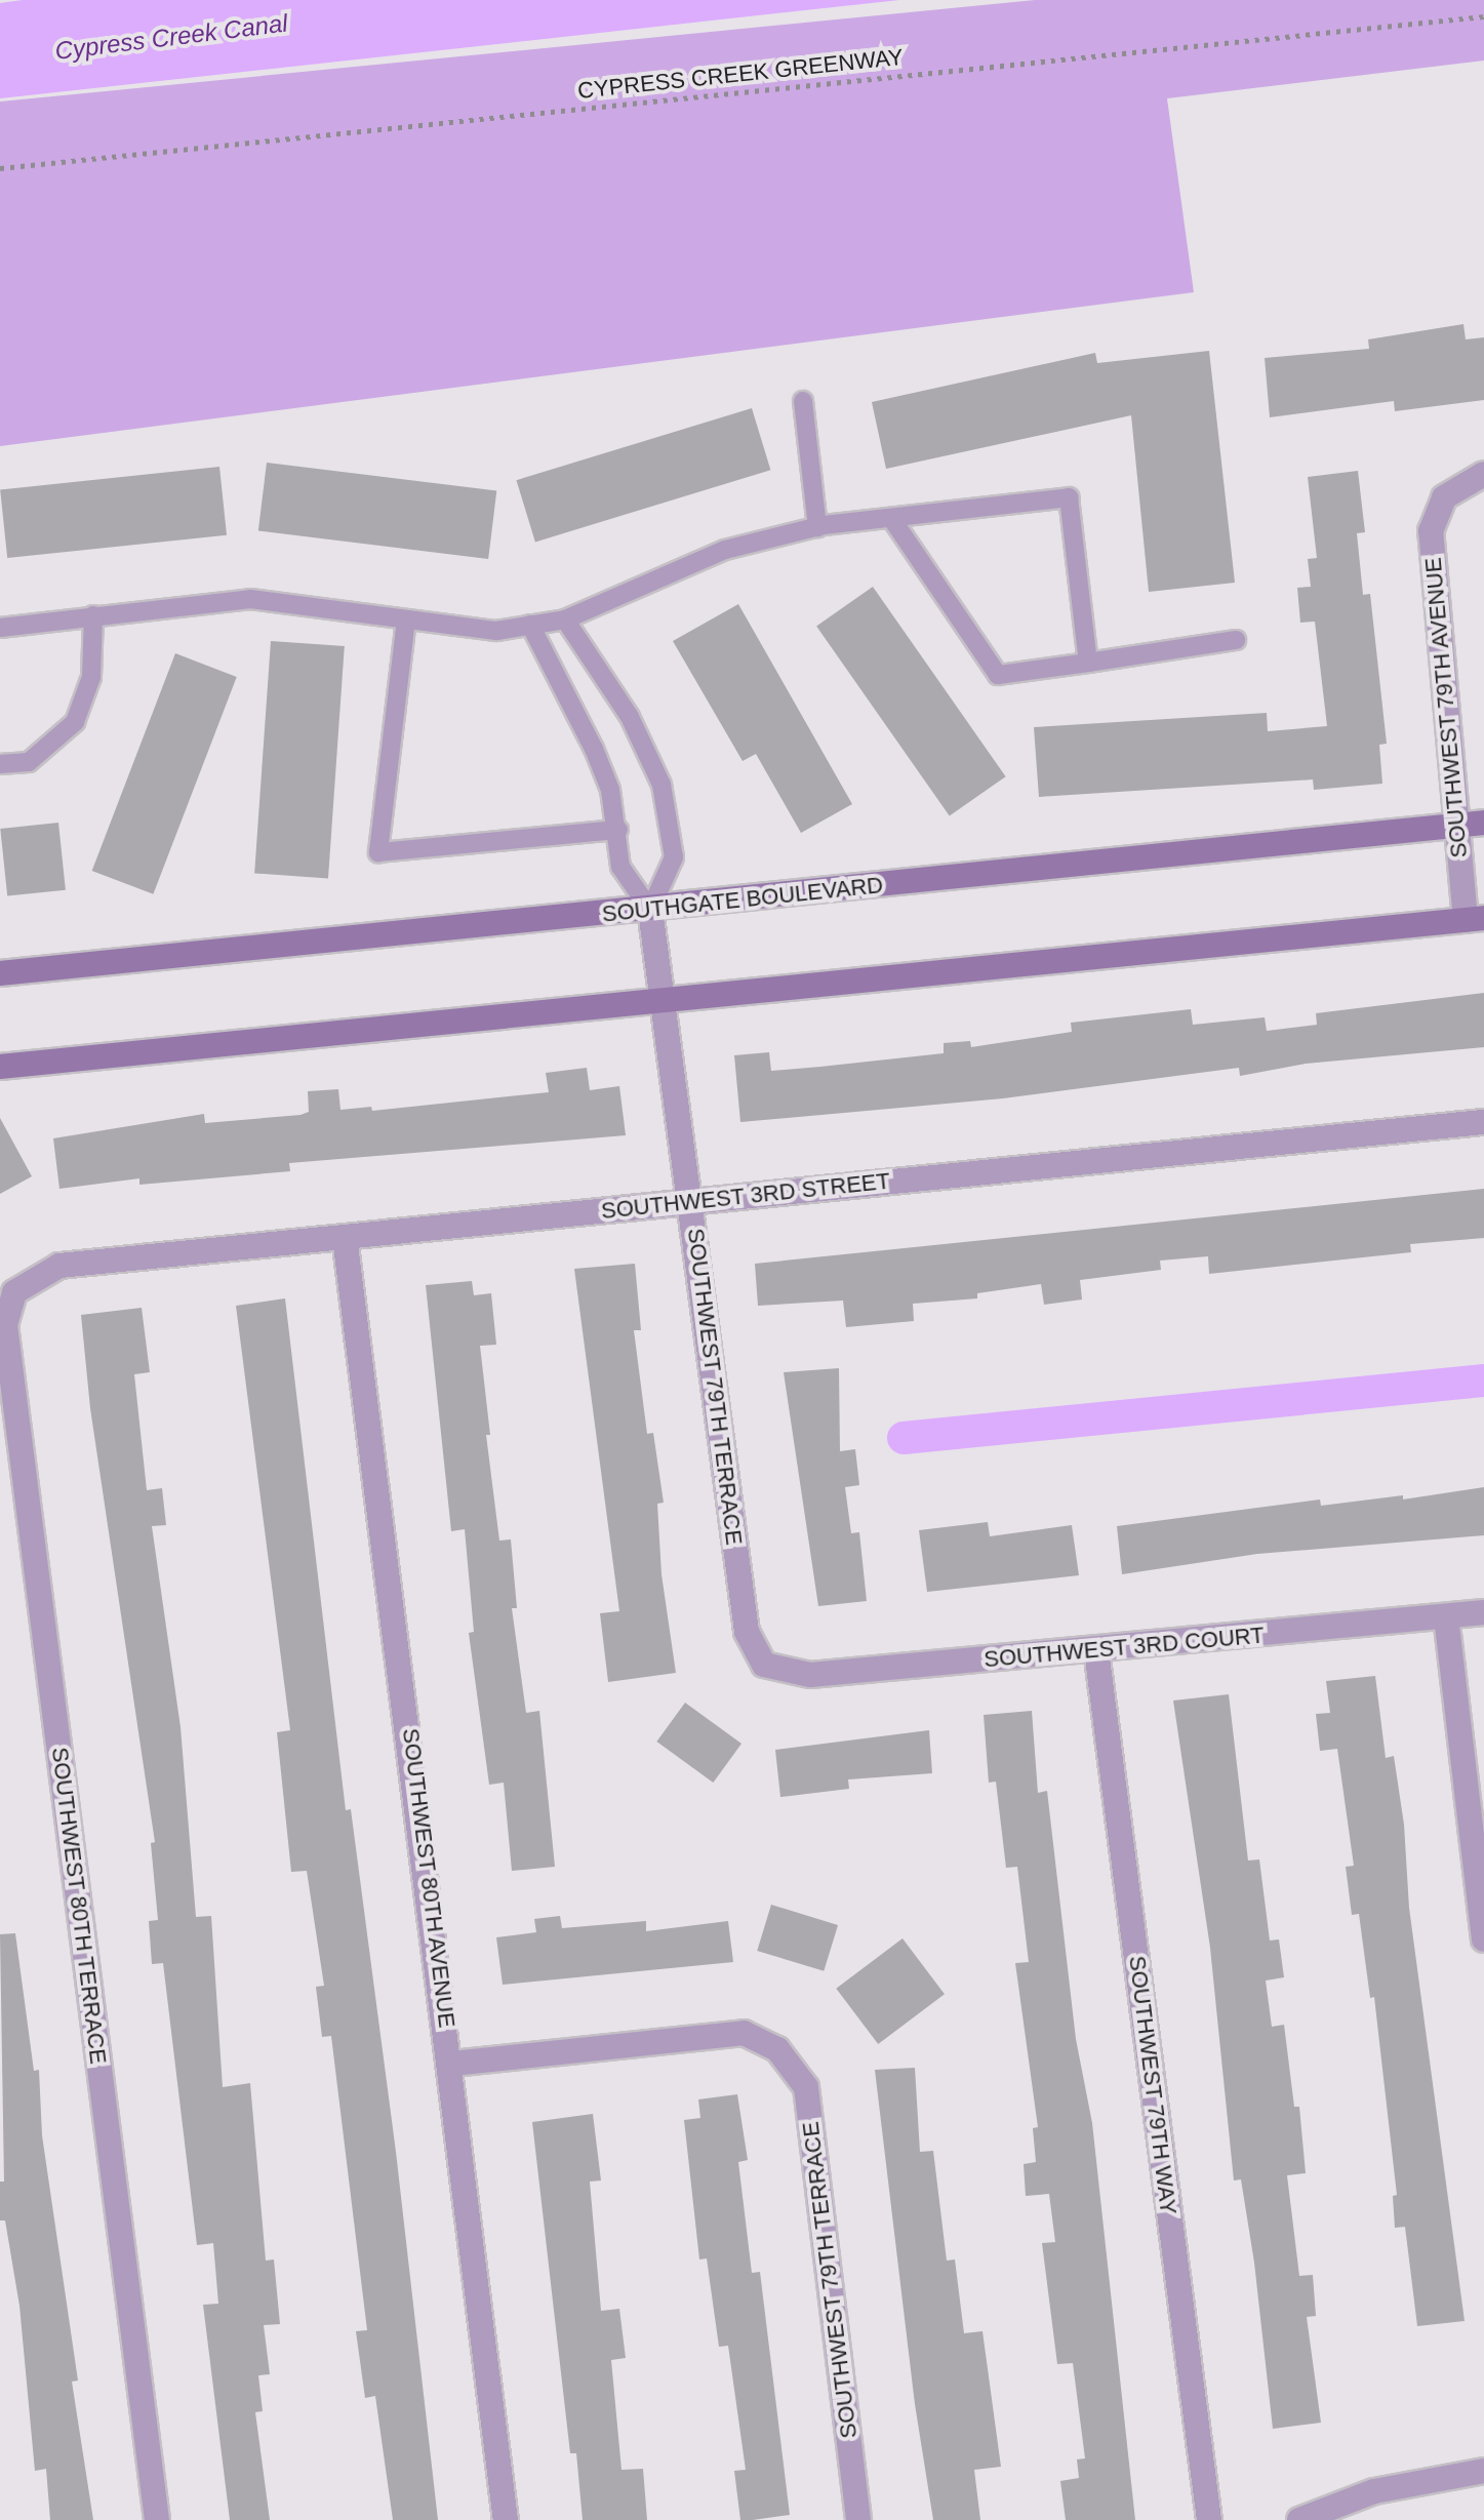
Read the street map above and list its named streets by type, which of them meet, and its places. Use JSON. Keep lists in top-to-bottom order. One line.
{"streets":{"main road":["SOUTHGATE BOULEVARD"],"street":["SOUTHWEST 79TH AVENUE","SOUTHWEST 3RD STREET","SOUTHWEST 79TH TERRACE","SOUTHWEST 3RD COURT","SOUTHWEST 80TH AVENUE","SOUTHWEST 80TH TERRACE","SOUTHWEST 79TH WAY"],"path":["CYPRESS CREEK GREENWAY"]},"crossings":[["SOUTHWEST 79TH AVENUE","SOUTHGATE BOULEVARD"],["SOUTHGATE BOULEVARD","SOUTHWEST 79TH TERRACE"],["SOUTHWEST 3RD STREET","SOUTHWEST 79TH TERRACE"],["SOUTHWEST 3RD STREET","SOUTHWEST 80TH AVENUE"],["SOUTHWEST 3RD STREET","SOUTHWEST 80TH TERRACE"],["SOUTHWEST 79TH TERRACE","SOUTHWEST 3RD COURT"],["SOUTHWEST 79TH TERRACE","SOUTHWEST 80TH AVENUE"],["SOUTHWEST 3RD COURT","SOUTHWEST 79TH WAY"]],"water":["Cypress Creek Canal"]}
